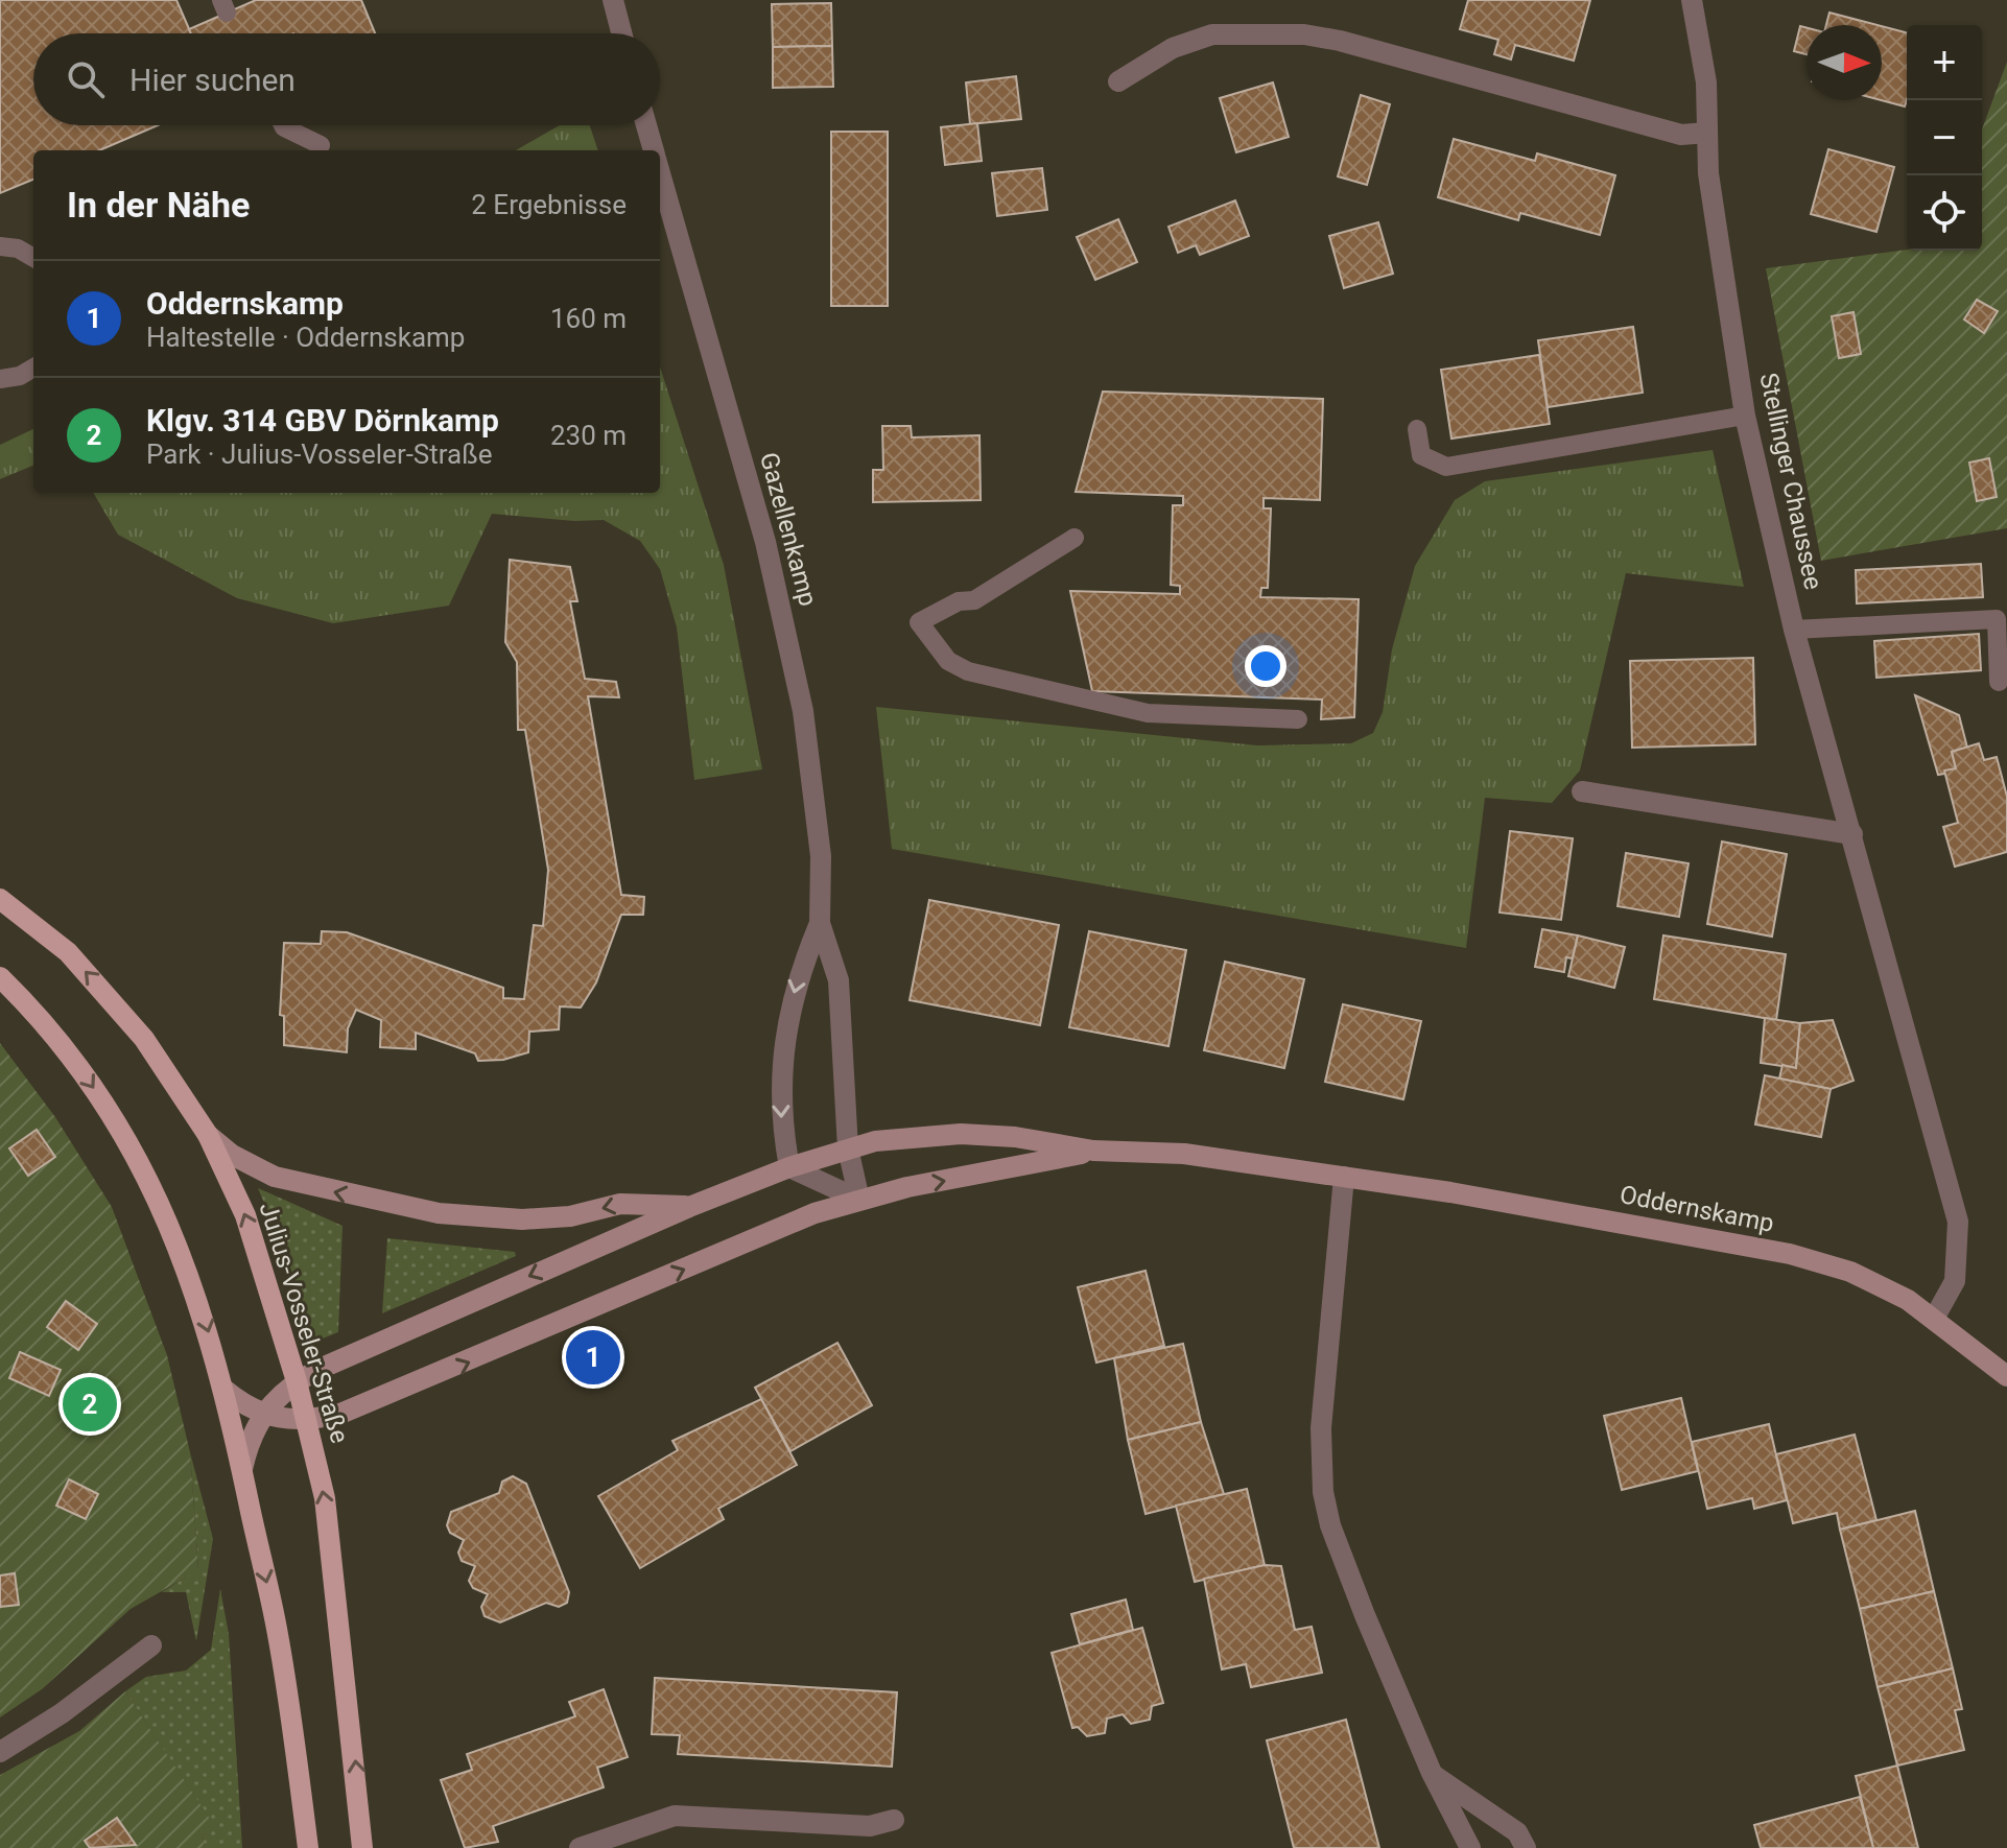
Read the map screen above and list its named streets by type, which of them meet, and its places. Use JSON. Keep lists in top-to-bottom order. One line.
{"streets":{"main road":["Oddernskamp","Julius-Vosseler-Straße"],"street":["Stellinger Chaussee","Gazellenkamp"]},"crossings":[["Stellinger Chaussee","Oddernskamp"],["Gazellenkamp","Oddernskamp"],["Oddernskamp","Julius-Vosseler-Straße"]],"north":"right","page":{"map_buttons":["+","−"],"search":"Hier suchen","heading":["In der Nähe","2 Ergebnisse"],"list":[{"mark":"1","name":"Oddernskamp","note":"Haltestelle · Oddernskamp","value":"160 m"},{"mark":"2","name":"Klgv. 314 GBV Dörnkamp","note":"Park · Julius-Vosseler-Straße","value":"230 m"}],"pins":["1","2"]}}
